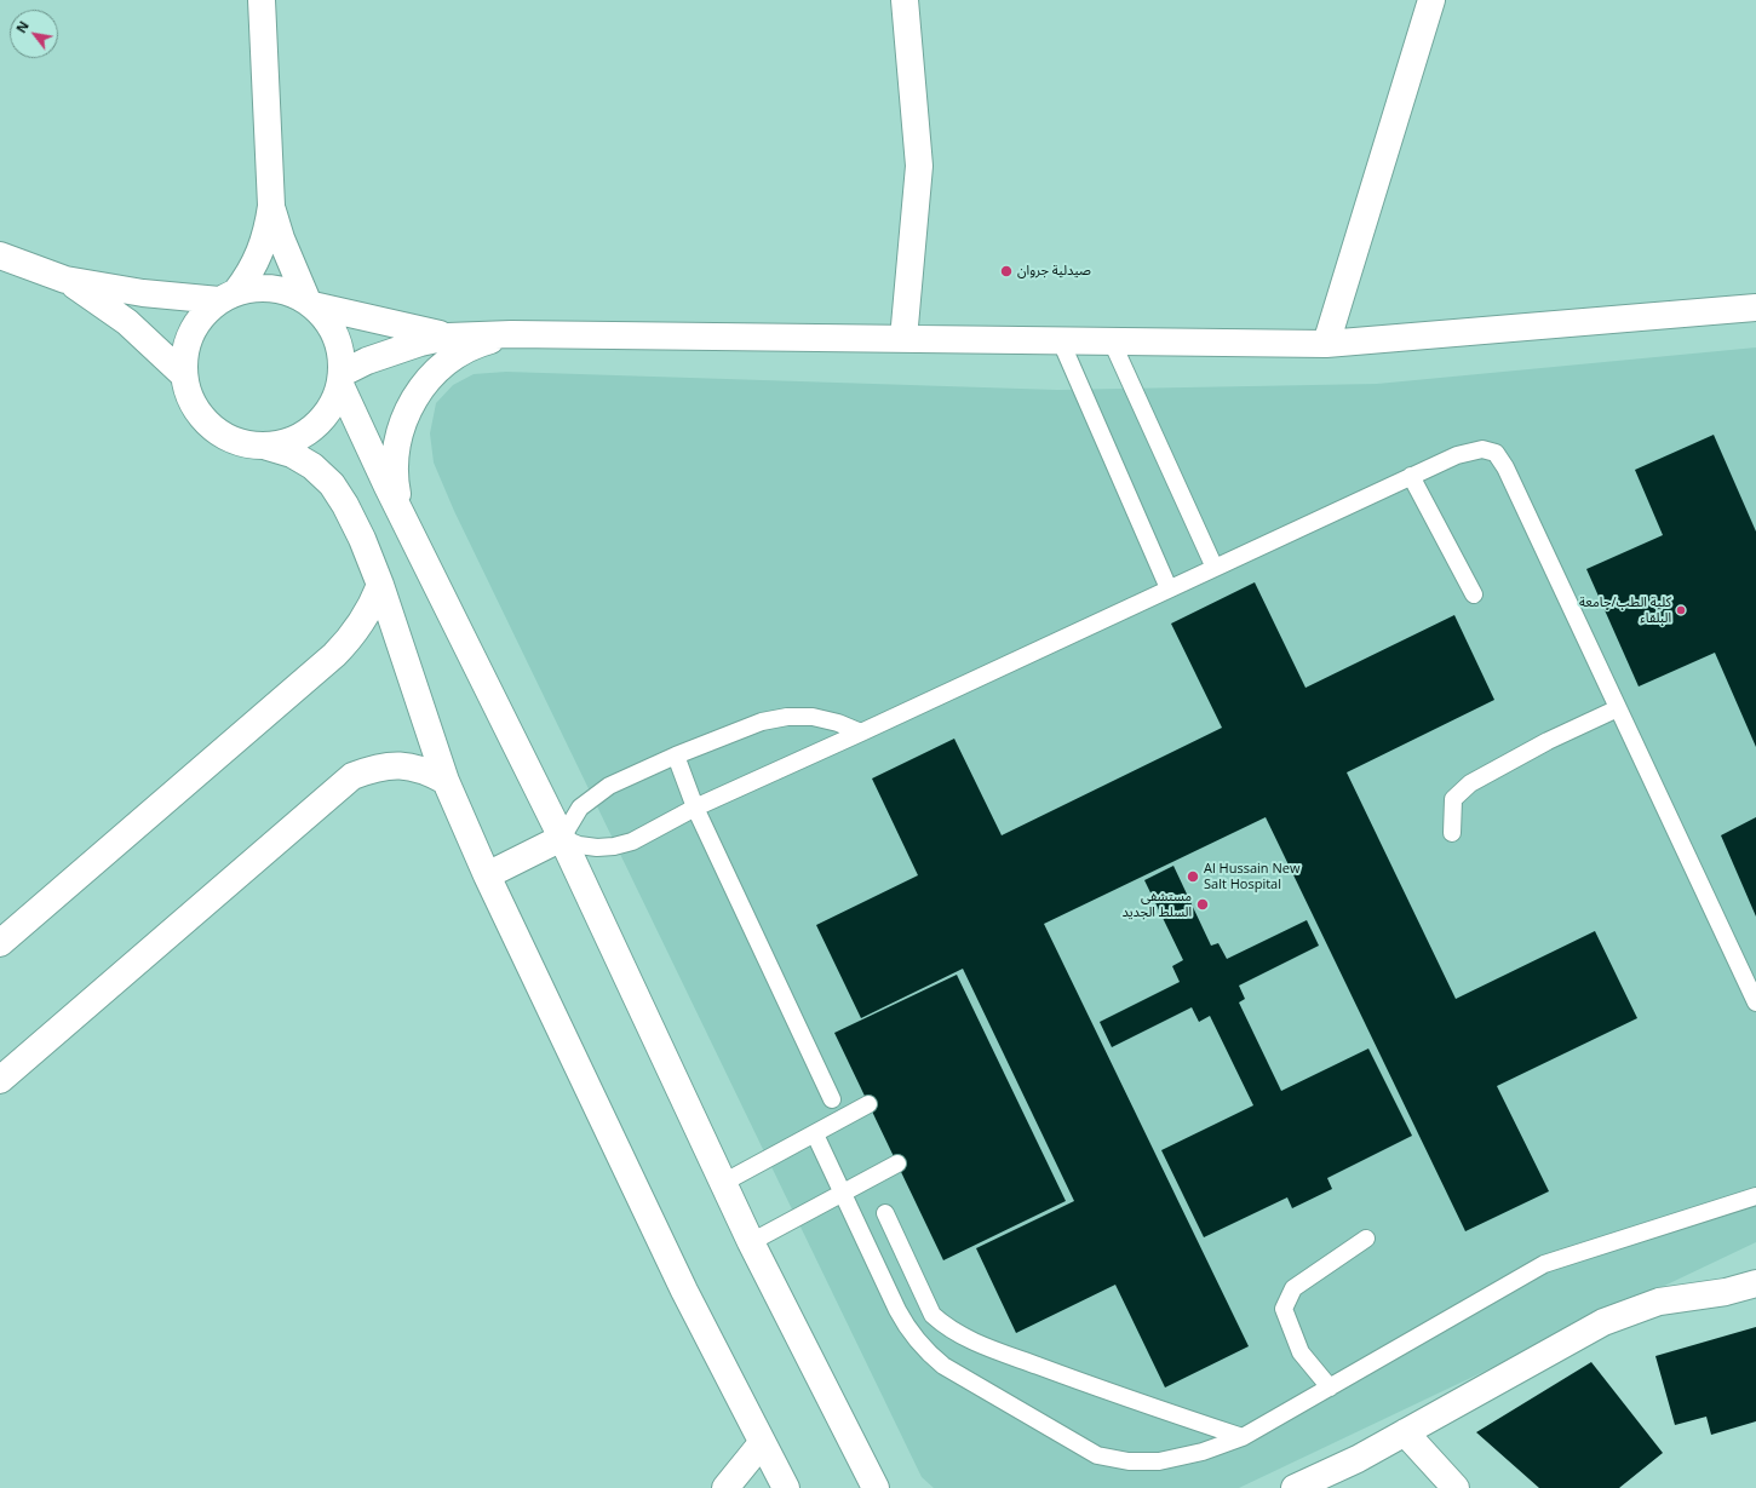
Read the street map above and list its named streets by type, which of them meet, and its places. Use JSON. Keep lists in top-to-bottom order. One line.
{"places":["صيدلية جروان","كلية الطب/جامعة البلقاء","Al Hussain New Salt Hospital","مستشفى السلط الجديد"],"north":"top left"}
